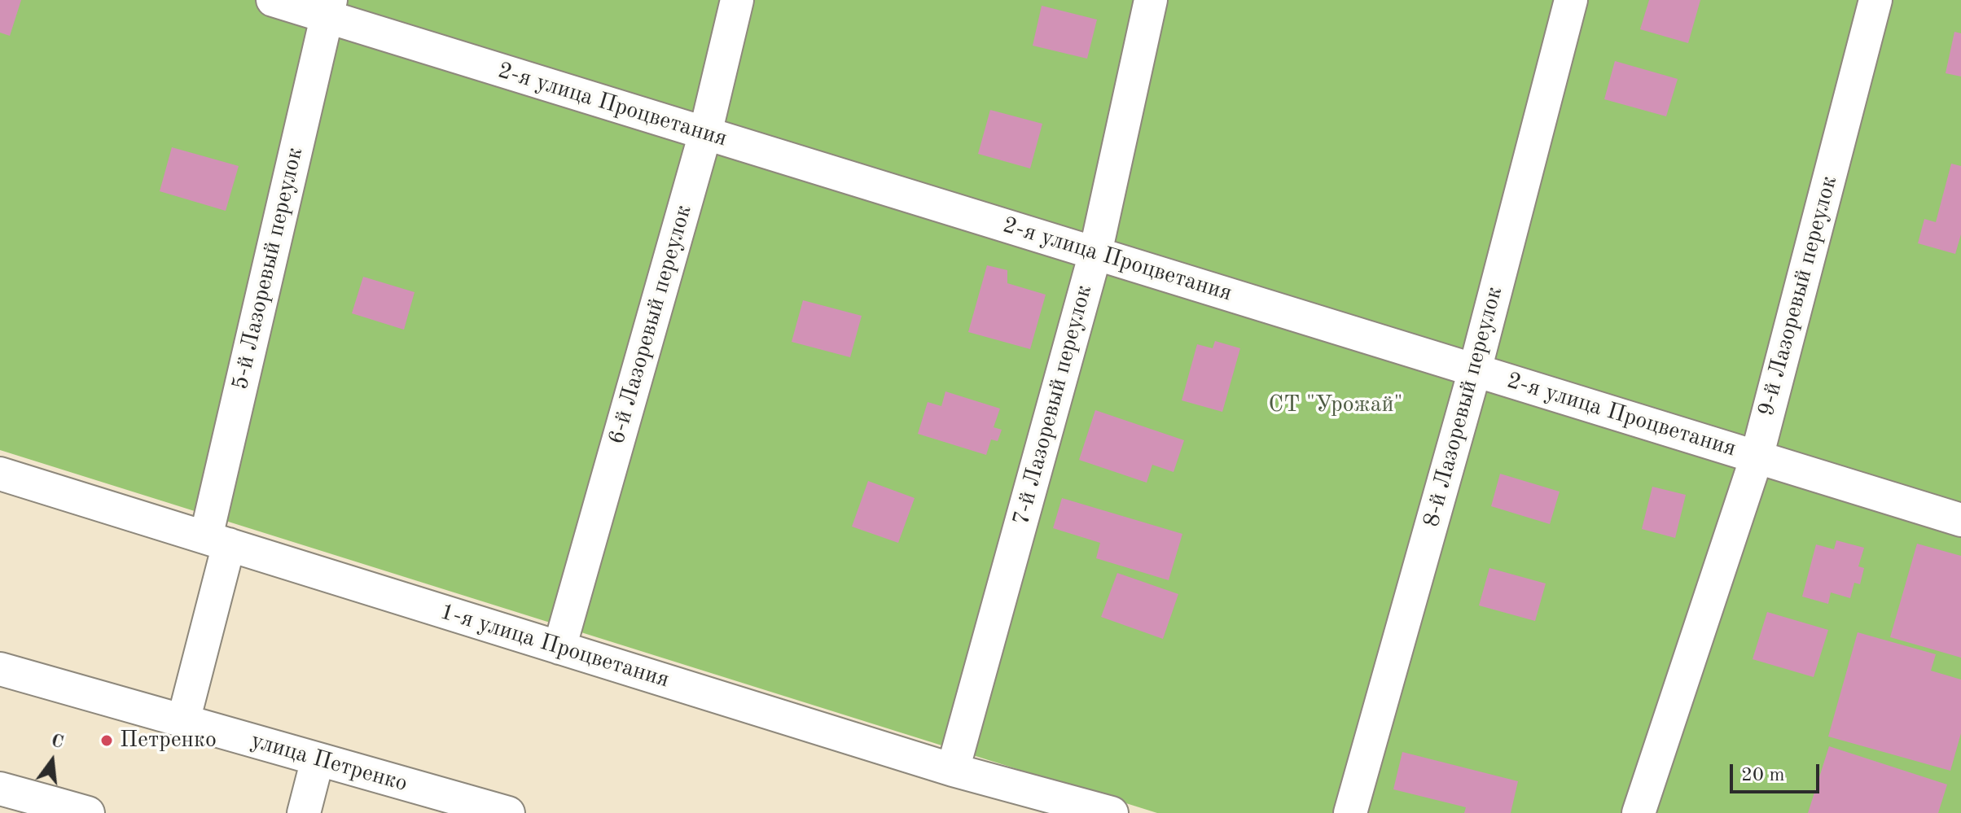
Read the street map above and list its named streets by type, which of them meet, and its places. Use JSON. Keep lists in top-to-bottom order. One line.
{"streets":{"street":["2-я улица Процветания","5-й Лазоревый переулок","9-й Лазоревый переулок","6-й Лазоревый переулок","7-й Лазоревый переулок","8-й Лазоревый переулок","1-я улица Процветания","улица Петренко"]},"crossings":[["2-я улица Процветания","5-й Лазоревый переулок"],["2-я улица Процветания","9-й Лазоревый переулок"],["2-я улица Процветания","6-й Лазоревый переулок"],["2-я улица Процветания","7-й Лазоревый переулок"],["2-я улица Процветания","8-й Лазоревый переулок"],["5-й Лазоревый переулок","1-я улица Процветания"],["5-й Лазоревый переулок","улица Петренко"],["6-й Лазоревый переулок","1-я улица Процветания"],["7-й Лазоревый переулок","1-я улица Процветания"]],"parks":["СТ \"Урожай\""],"places":["Петренко"],"scale_bar":"20 m","north":"top"}
